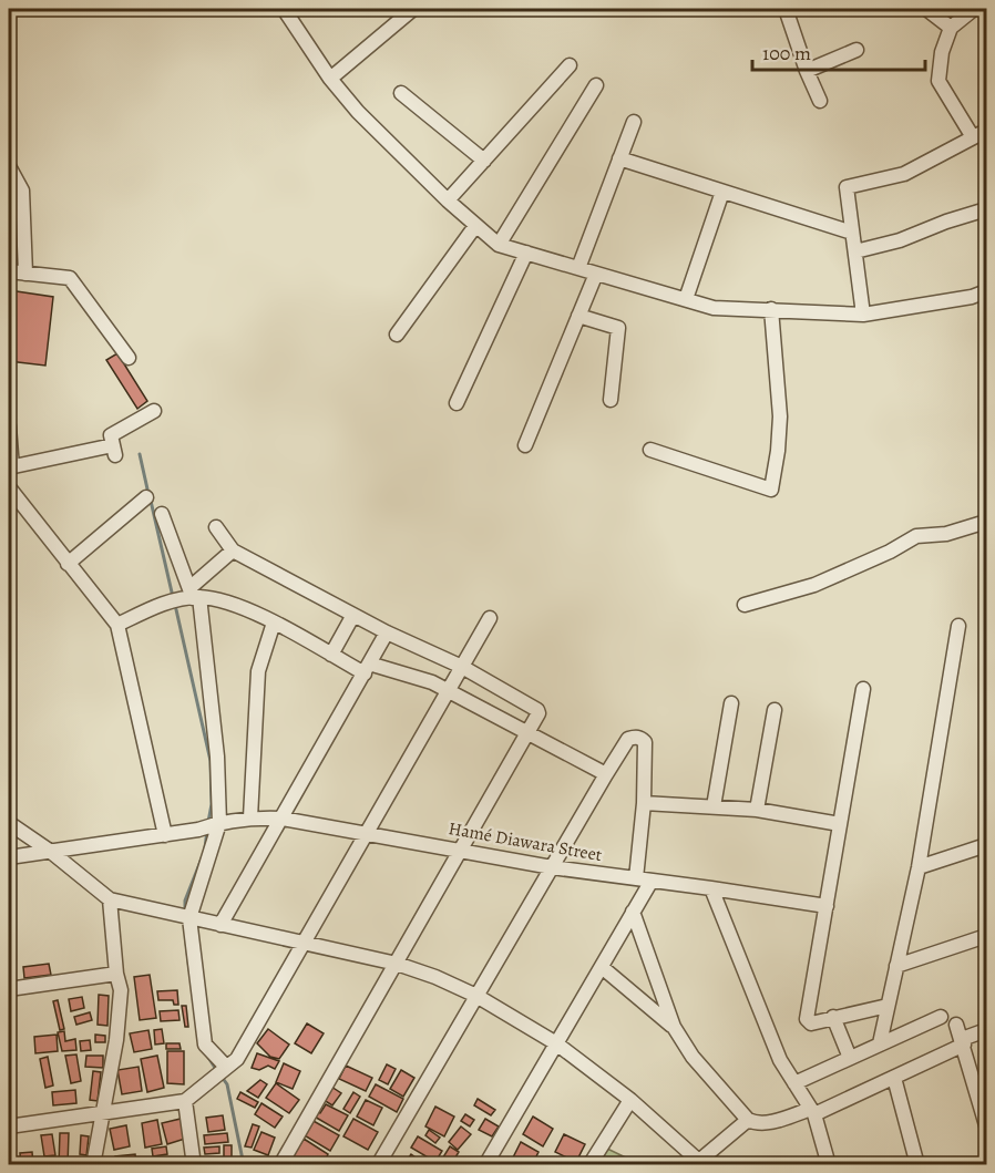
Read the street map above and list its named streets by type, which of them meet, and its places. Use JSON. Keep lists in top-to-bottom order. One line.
{"streets":{"street":["Hamé Diawara Street"]},"scale_bar":"100 m"}
